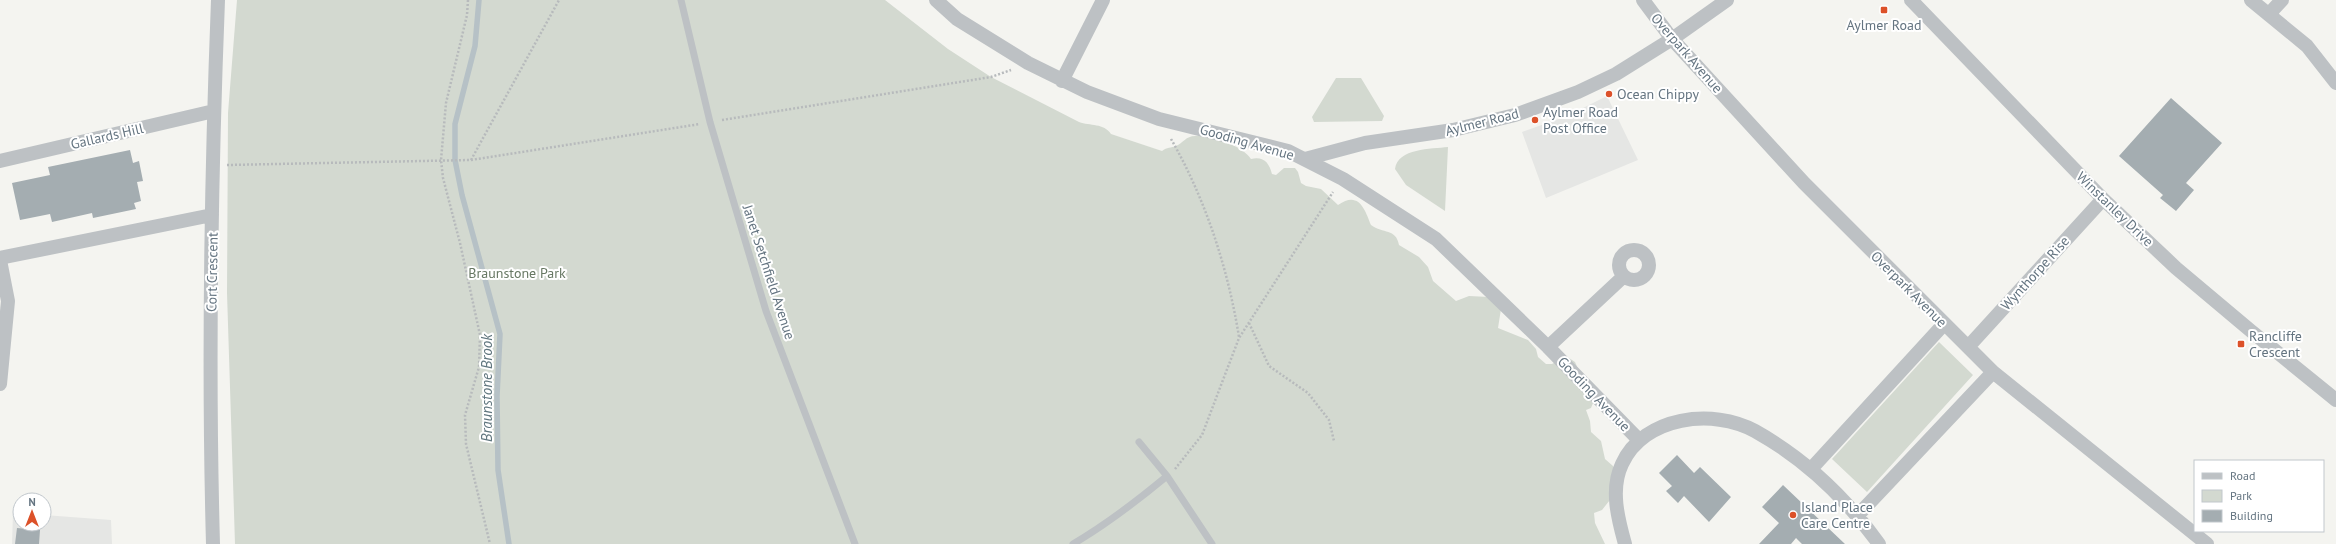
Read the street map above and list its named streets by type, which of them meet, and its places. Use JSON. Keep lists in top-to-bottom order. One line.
{"streets":{"street":["Overpark Avenue","Aylmer Road","Gallards Hill","Gooding Avenue","Winstanley Drive","Cort Crescent","Wynthorpe Rise"],"lane":["Janet Setchfield Avenue"]},"crossings":[["Overpark Avenue","Aylmer Road"],["Overpark Avenue","Wynthorpe Rise"],["Aylmer Road","Gooding Avenue"],["Gallards Hill","Cort Crescent"],["Winstanley Drive","Wynthorpe Rise"]],"water":["Braunstone Brook"],"parks":["Braunstone Park"],"places":{"transit":["Aylmer Road","Rancliffe Crescent"],"other":["Ocean Chippy","Aylmer Road Post Office","Island Place Care Centre"]},"legend":["Road","Park","Building"],"north":"top"}
